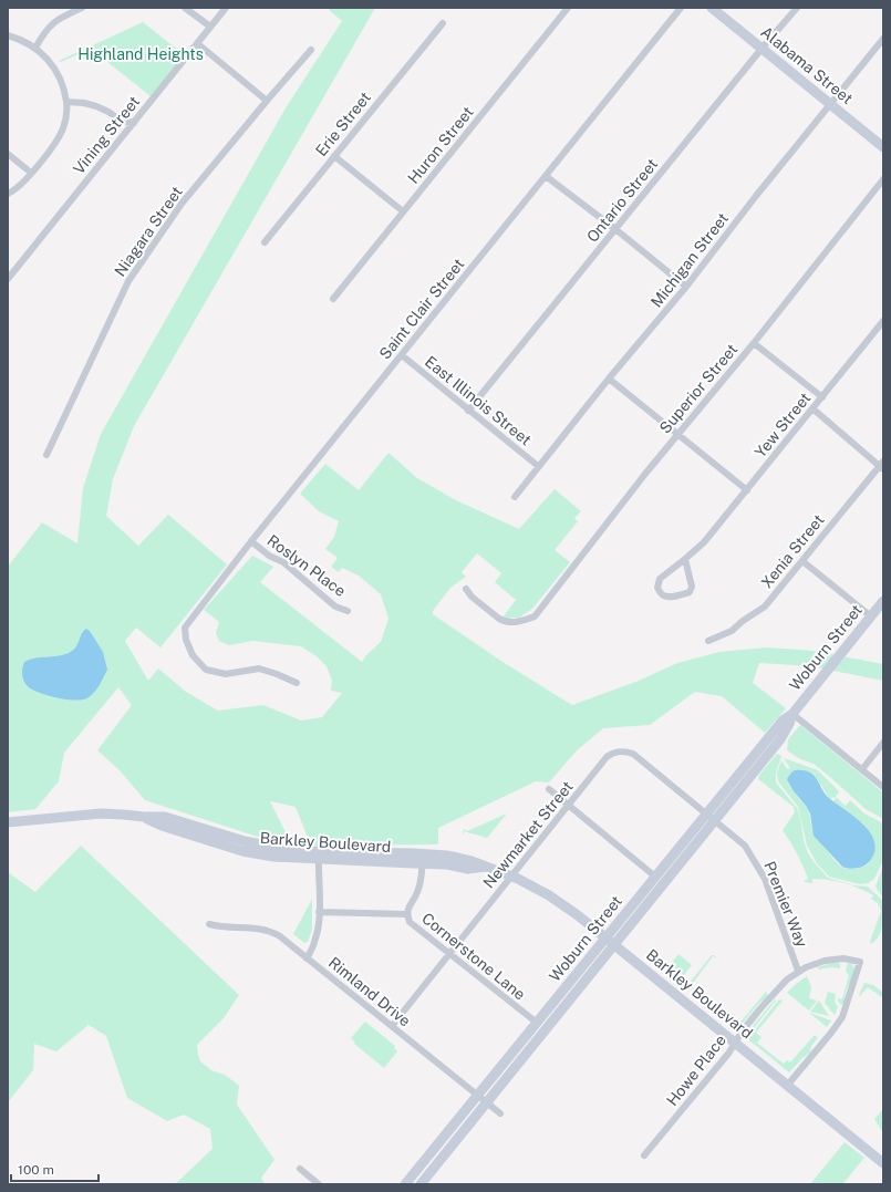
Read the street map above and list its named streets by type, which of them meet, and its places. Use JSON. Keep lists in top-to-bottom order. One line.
{"streets":{"main road":["Alabama Street","Woburn Street","Barkley Boulevard"],"street":["Erie Street","Vining Street","Huron Street","Ontario Street","Niagara Street","Michigan Street","Saint Clair Street","Superior Street","East Illinois Street","Yew Street","Xenia Street","Roslyn Place","Newmarket Street","Premier Way","Cornerstone Lane","Rimland Drive","Howe Place"]},"crossings":[["Alabama Street","Ontario Street"],["Alabama Street","Michigan Street"],["Ontario Street","East Illinois Street"],["Michigan Street","East Illinois Street"],["Saint Clair Street","East Illinois Street"],["Saint Clair Street","Roslyn Place"],["Woburn Street","Newmarket Street"],["Woburn Street","Barkley Boulevard"],["Woburn Street","Premier Way"],["Woburn Street","Cornerstone Lane"],["Woburn Street","Rimland Drive"],["Newmarket Street","Barkley Boulevard"],["Newmarket Street","Premier Way"],["Newmarket Street","Cornerstone Lane"],["Newmarket Street","Rimland Drive"],["Barkley Boulevard","Cornerstone Lane"],["Barkley Boulevard","Howe Place"],["Premier Way","Howe Place"]],"parks":["Highland Heights"],"scale_bar":"100 m"}
